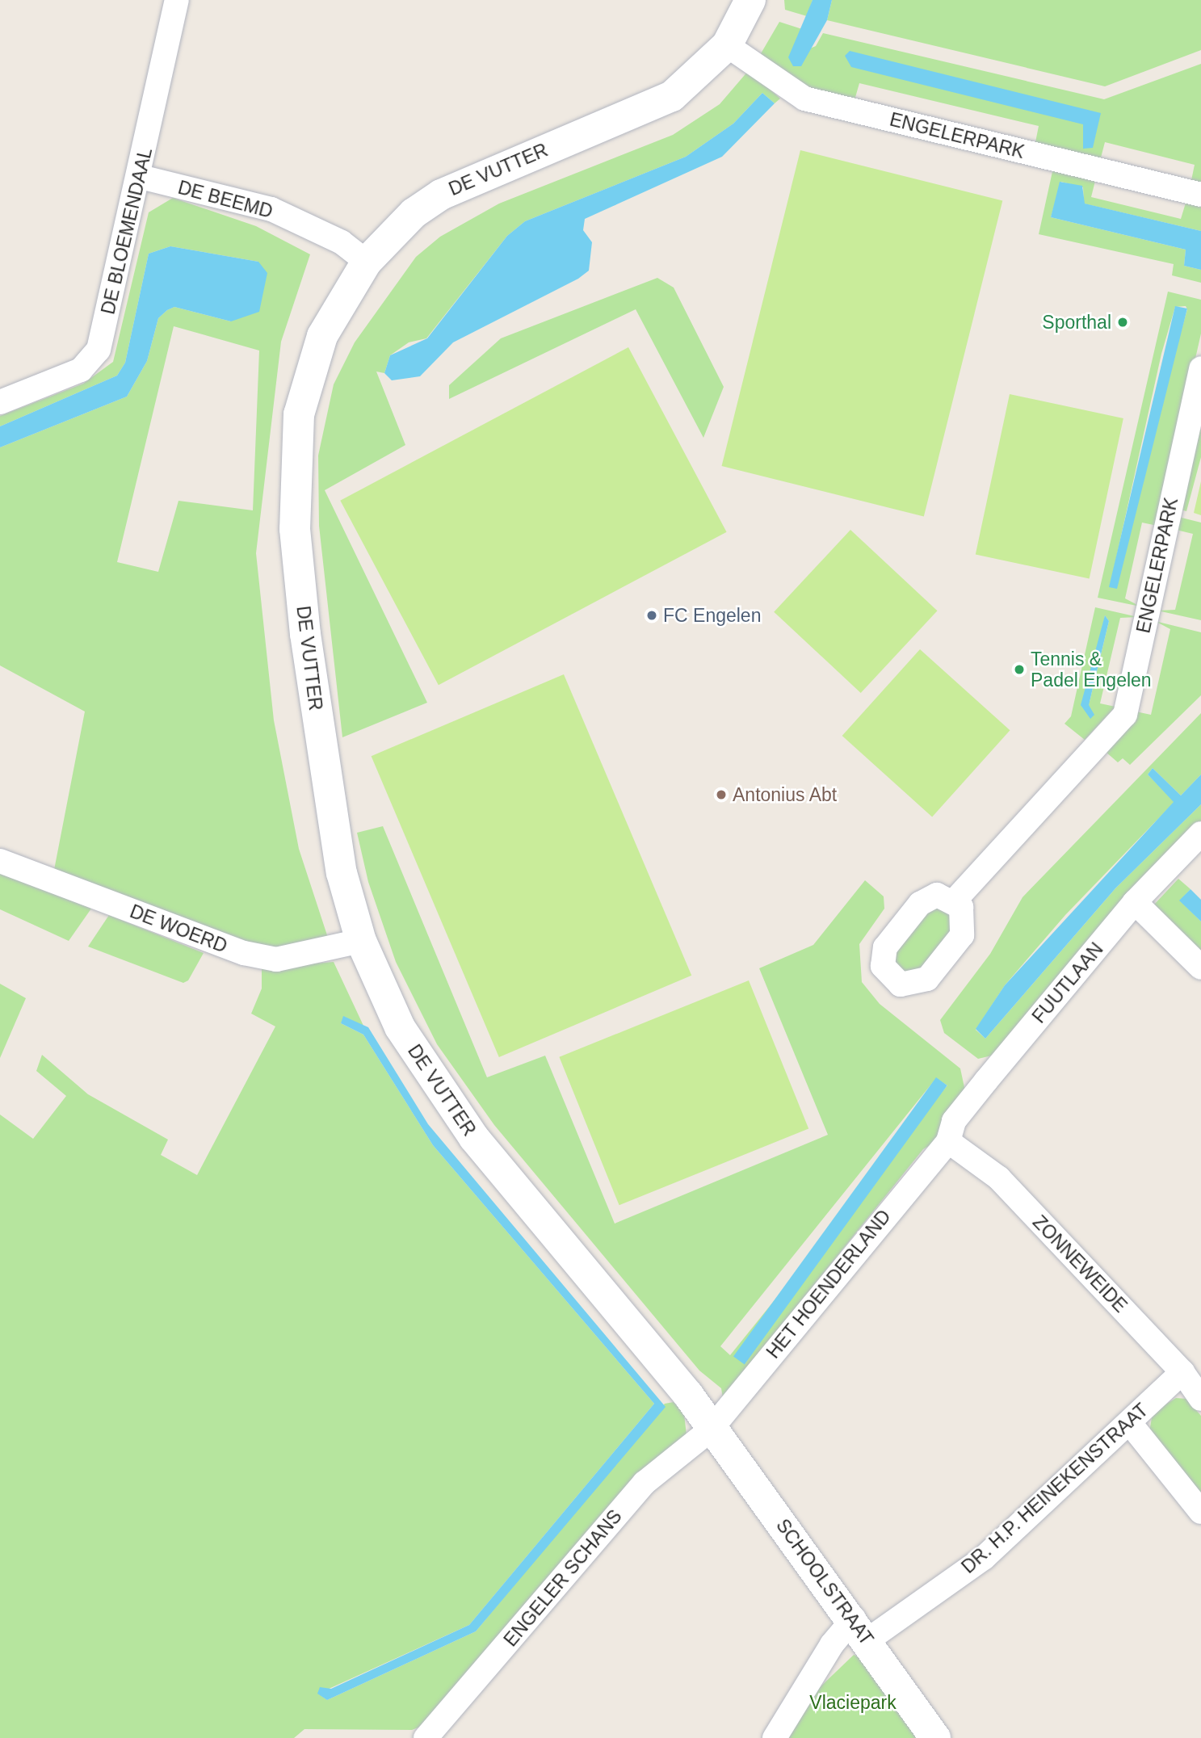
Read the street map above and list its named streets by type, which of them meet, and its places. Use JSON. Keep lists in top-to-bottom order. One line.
{"streets":{"street":["ENGELERPARK","DE VUTTER","DE BEEMD","DE BLOEMENDAAL","DE WOERD","FUUTLAAN","ZONNEWEIDE","HET HOENDERLAND","DR. H.P. HEINEKENSTRAAT","ENGELER SCHANS","SCHOOLSTRAAT"]},"crossings":[["ENGELERPARK","DE VUTTER"],["DE VUTTER","DE BEEMD"],["DE VUTTER","DE WOERD"],["DE VUTTER","HET HOENDERLAND"],["DE VUTTER","ENGELER SCHANS"],["DE VUTTER","SCHOOLSTRAAT"],["DE BEEMD","DE BLOEMENDAAL"],["FUUTLAAN","ZONNEWEIDE"],["FUUTLAAN","HET HOENDERLAND"],["ZONNEWEIDE","HET HOENDERLAND"],["ZONNEWEIDE","DR. H.P. HEINEKENSTRAAT"],["HET HOENDERLAND","ENGELER SCHANS"],["HET HOENDERLAND","SCHOOLSTRAAT"],["DR. H.P. HEINEKENSTRAAT","SCHOOLSTRAAT"],["ENGELER SCHANS","SCHOOLSTRAAT"]],"parks":["Vlaciepark"],"places":["Sporthal","FC Engelen","Tennis & Padel Engelen","Antonius Abt"]}
